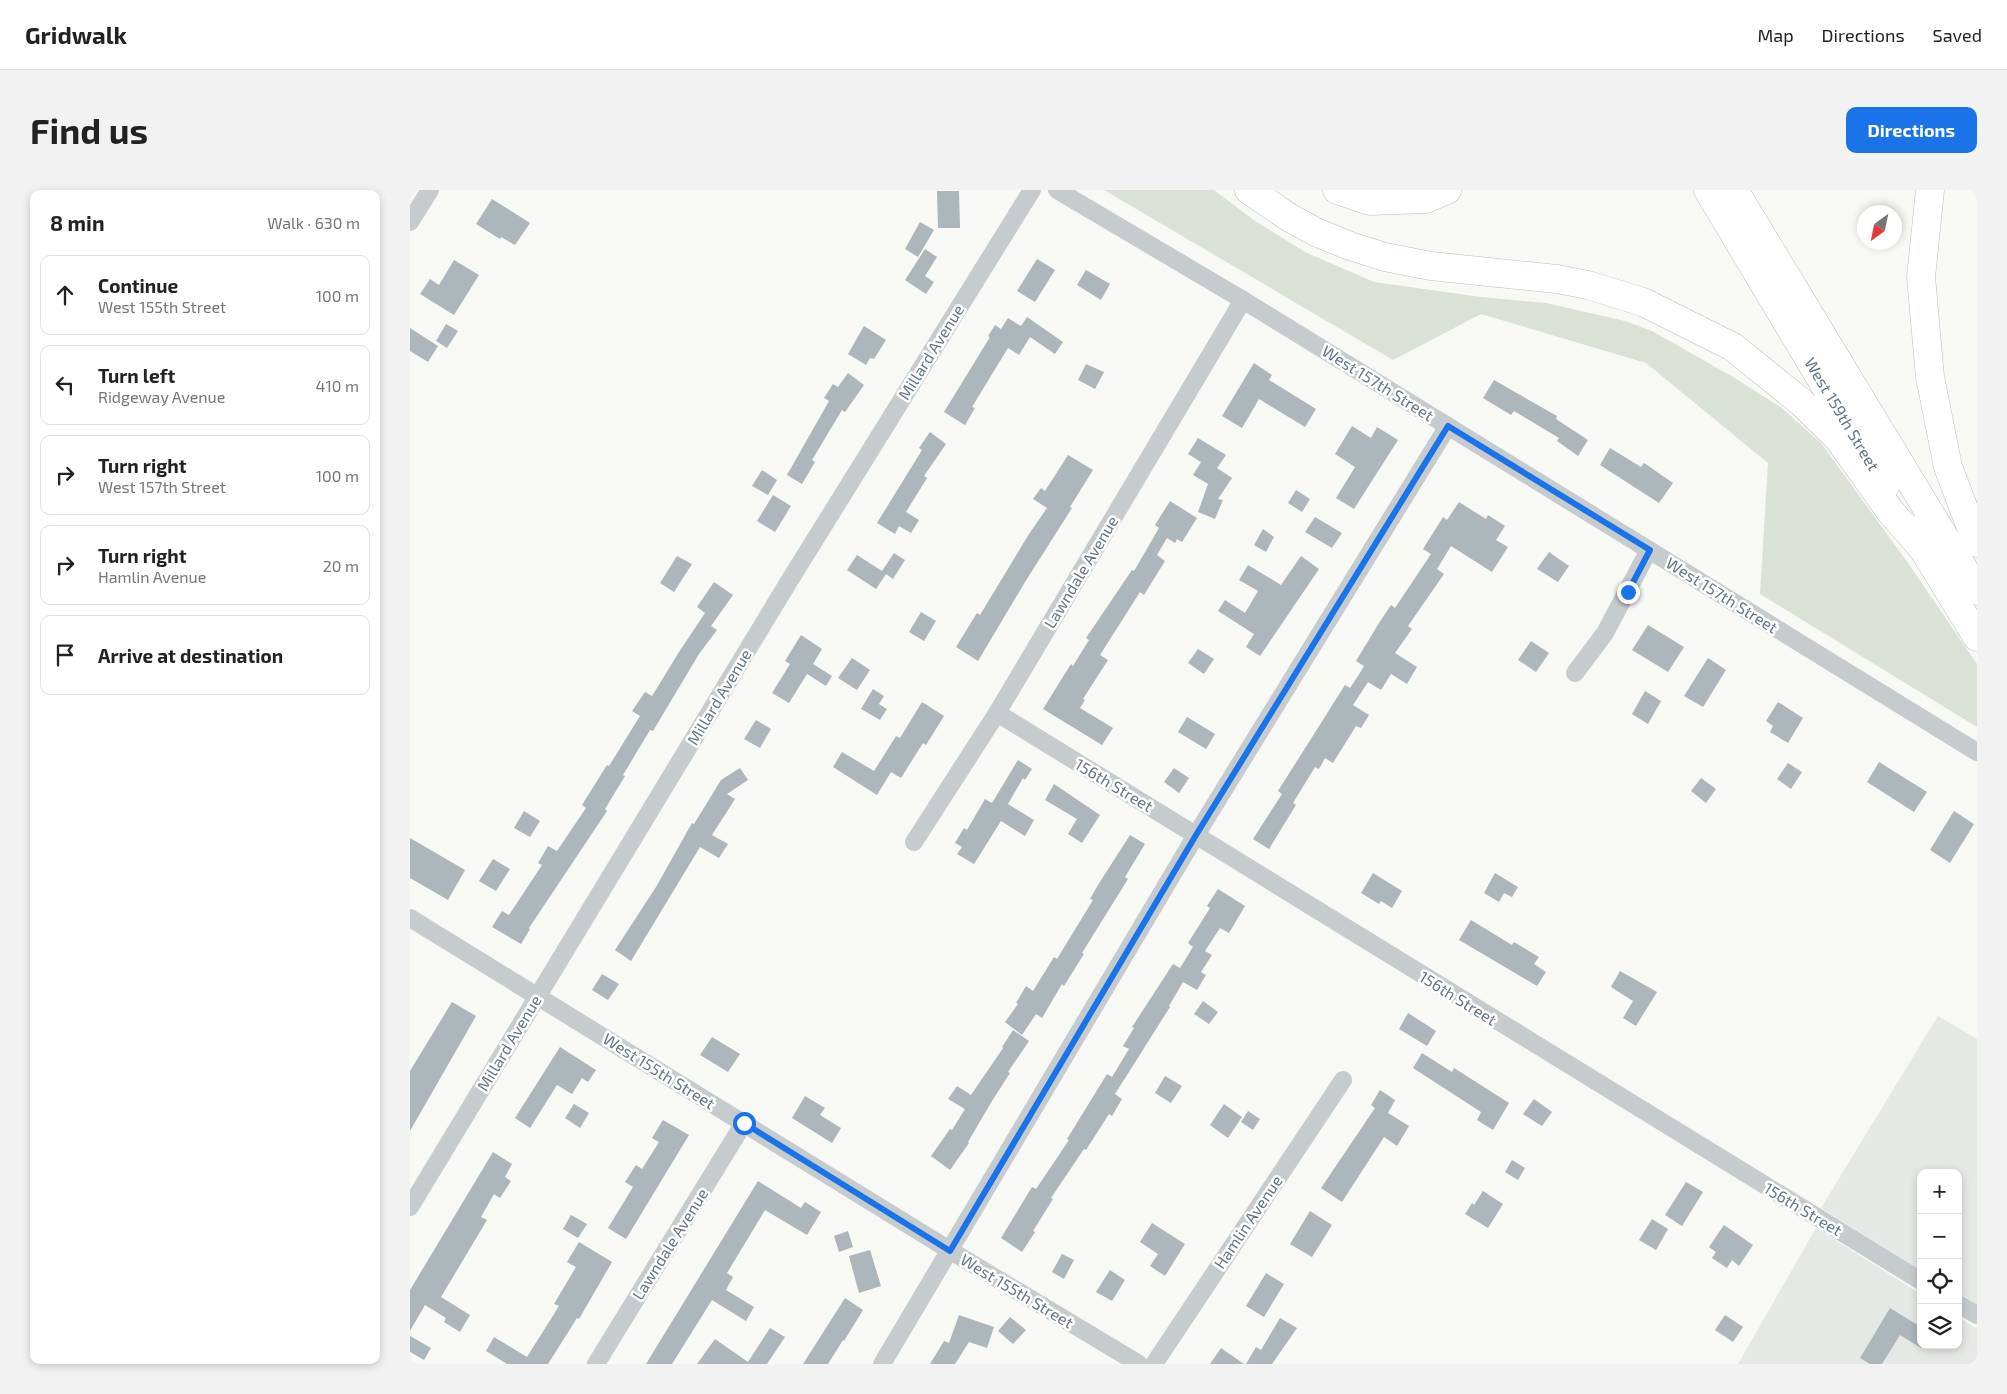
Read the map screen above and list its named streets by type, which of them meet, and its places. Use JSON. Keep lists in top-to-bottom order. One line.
{"streets":{"main road":["West 159th Street"],"street":["Millard Avenue","West 157th Street","Lawndale Avenue","156th Street","West 155th Street","Hamlin Avenue"]},"crossings":[["Millard Avenue","West 155th Street"],["West 157th Street","Lawndale Avenue"],["Lawndale Avenue","156th Street"],["Lawndale Avenue","West 155th Street"]],"north":"bottom left","page":{"header":"Gridwalk","nav":["Map","Directions","Saved"],"buttons":"Directions","title":"Find us","heading":["8 min","Walk · 630 m"],"list":[["Continue","West 155th Street","100 m"],["Turn left","Ridgeway Avenue","410 m"],["Turn right","West 157th Street","100 m"],["Turn right","Hamlin Avenue","20 m"],"Arrive at destination"],"map_buttons":["+","−"]}}
